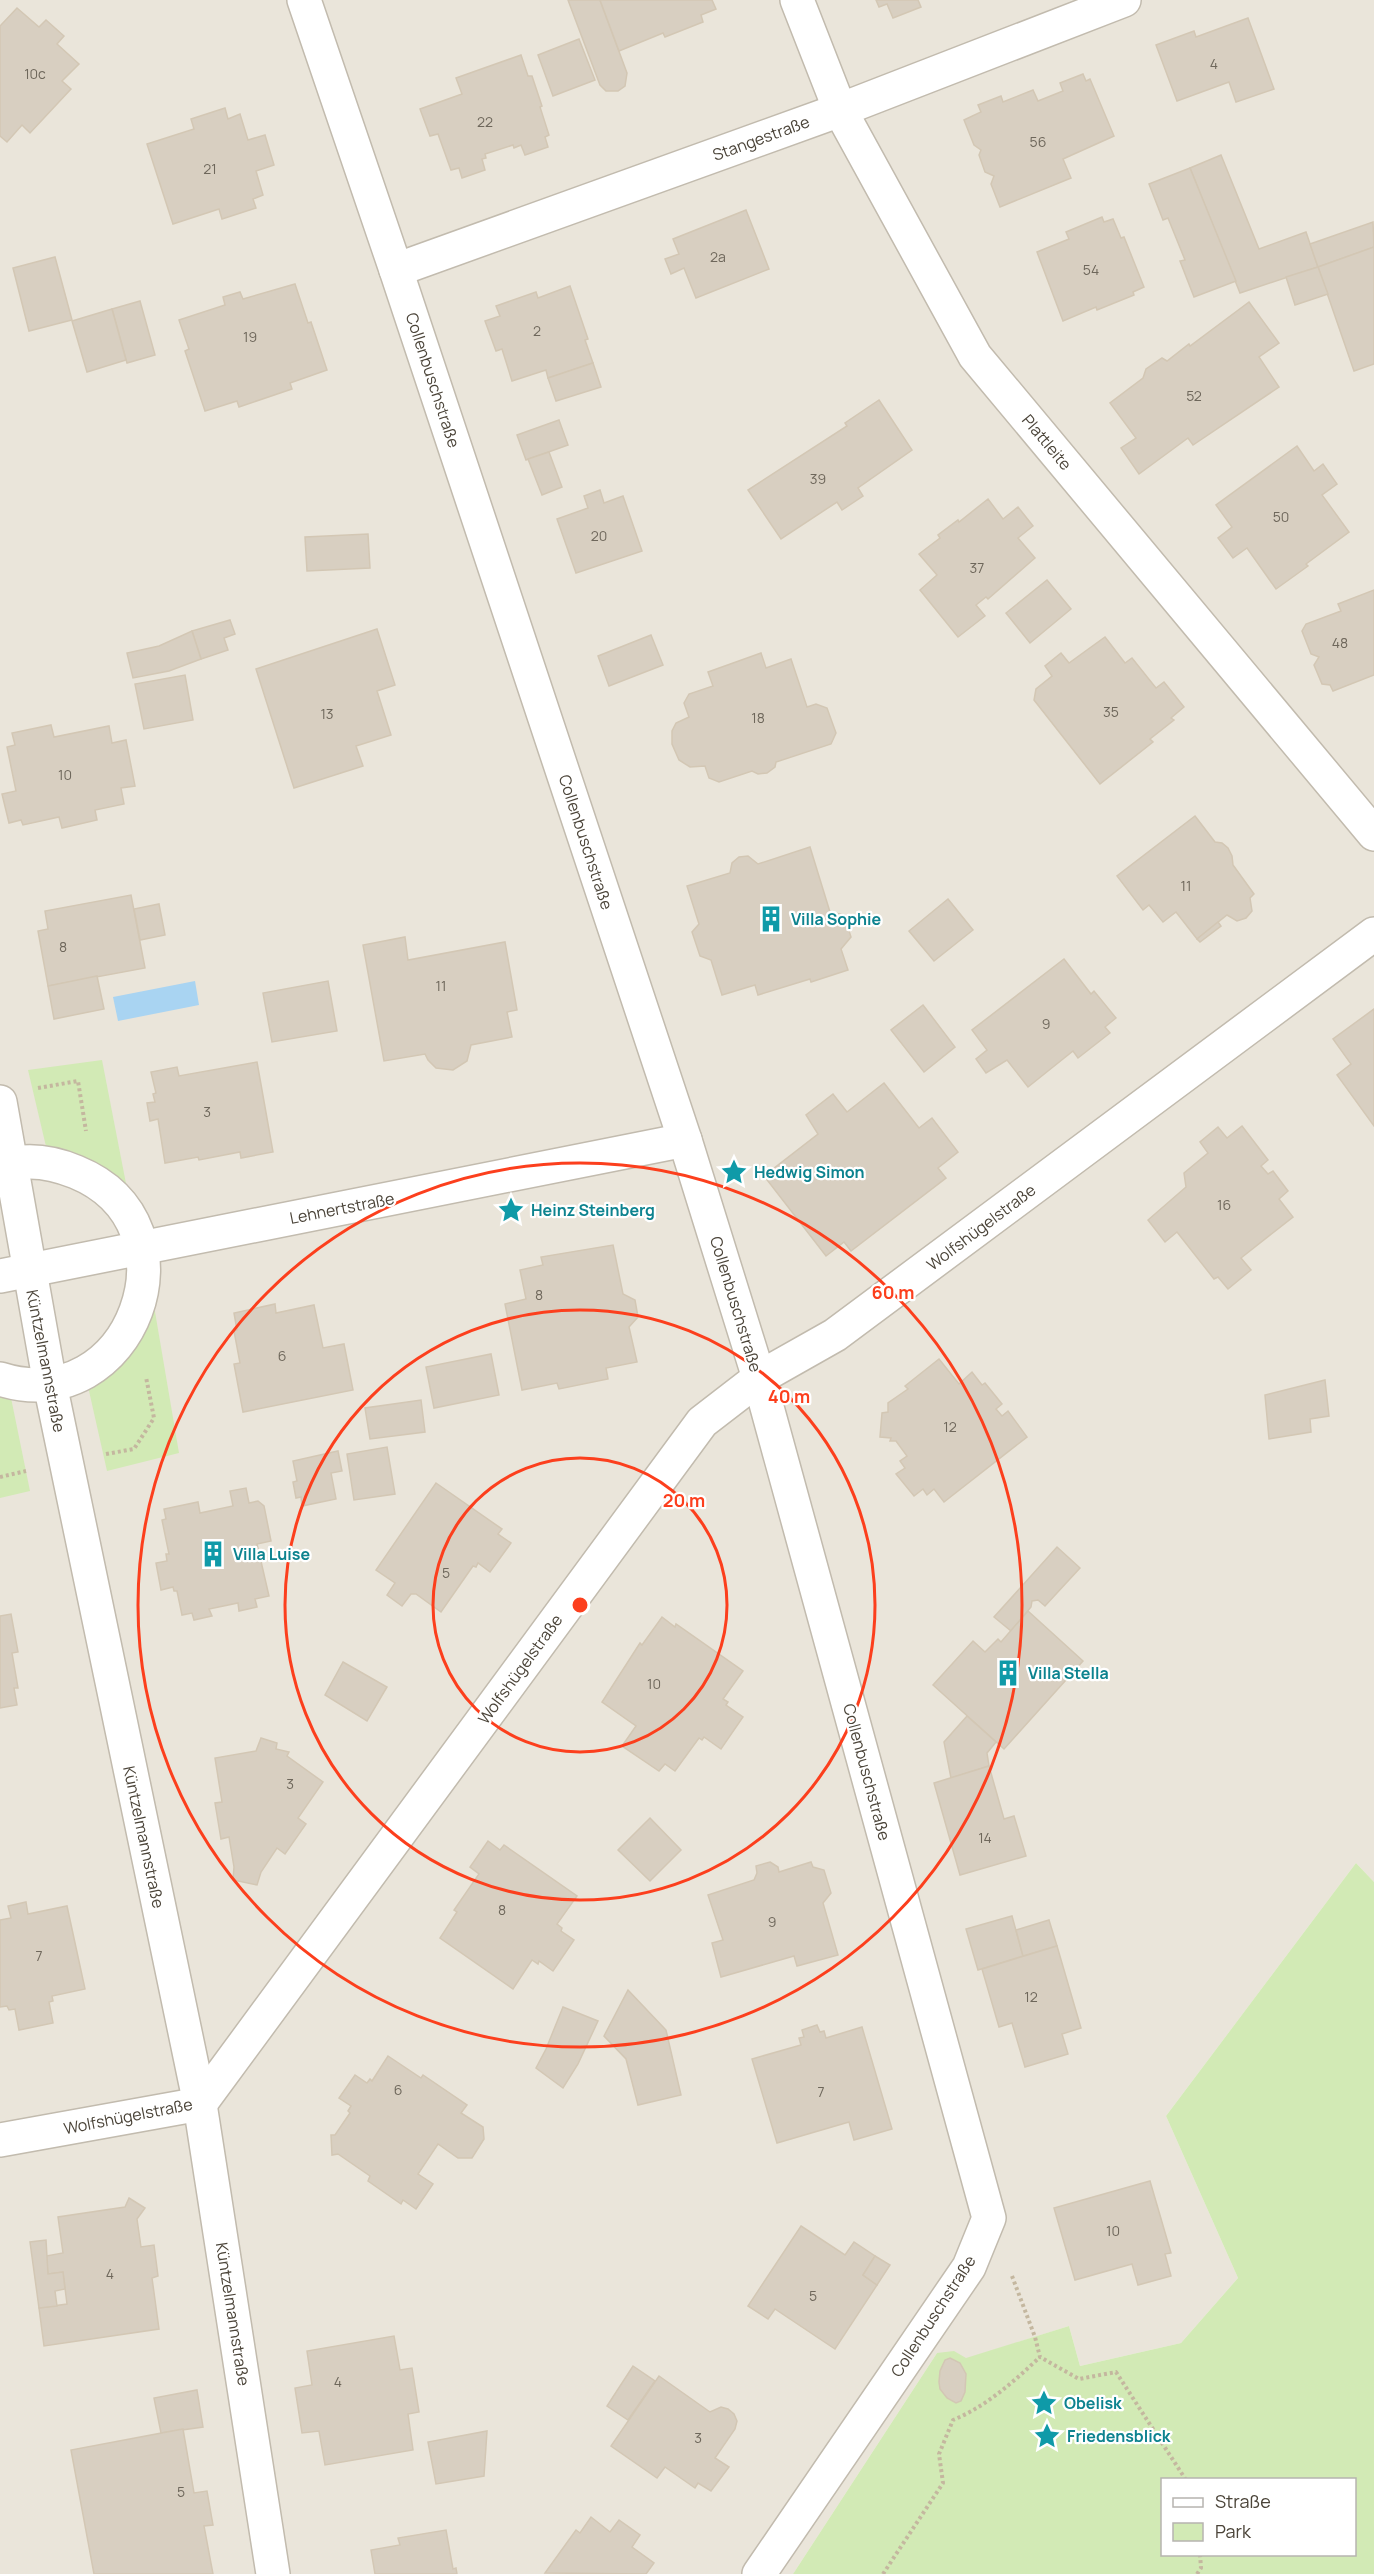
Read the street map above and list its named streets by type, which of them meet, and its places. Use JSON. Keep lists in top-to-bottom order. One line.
{"streets":{"street":["Stangestraße","Collenbuschstraße","Plattleite","Lehnertstraße","Wolfshügelstraße","Küntzelmannstraße"]},"crossings":[["Stangestraße","Collenbuschstraße"],["Stangestraße","Plattleite"],["Collenbuschstraße","Lehnertstraße"],["Collenbuschstraße","Wolfshügelstraße"],["Lehnertstraße","Küntzelmannstraße"],["Wolfshügelstraße","Küntzelmannstraße"]],"places":{"building":["Villa Sophie","Villa Luise","Villa Stella"],"place":["Hedwig Simon","Heinz Steinberg","Obelisk","Friedensblick"]},"house_numbers":["4","10c","22","56","21","2a","54","2","19","52","39","50","20","37","48","35","13","18","10","11","8","11","9","3","16","8","6","12","5","10","3","14","8","9","7","12","6","7","10","4","5","4","3","5"],"legend":["Straße","Park"],"rings":["60 m","40 m","20 m"]}
